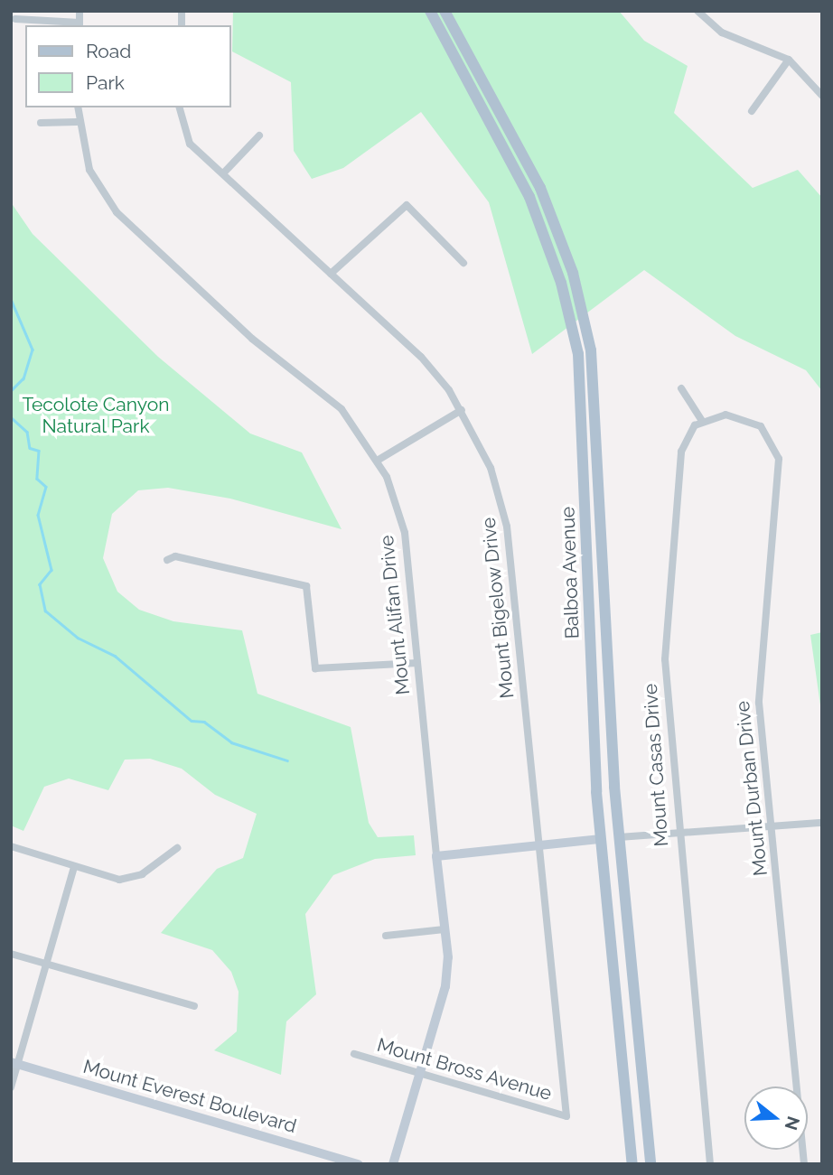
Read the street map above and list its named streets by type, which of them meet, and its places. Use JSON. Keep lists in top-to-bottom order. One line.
{"streets":{"main road":["Balboa Avenue"],"street":["Mount Bigelow Drive","Mount Alifan Drive","Mount Casas Drive","Mount Durban Drive","Mount Bross Avenue","Mount Everest Boulevard"]},"crossings":[["Mount Bigelow Drive","Mount Bross Avenue"],["Mount Alifan Drive","Mount Bross Avenue"],["Mount Casas Drive","Mount Durban Drive"]],"parks":["Tecolote Canyon Natural Park"],"legend":["Road","Park"],"north":"right"}
